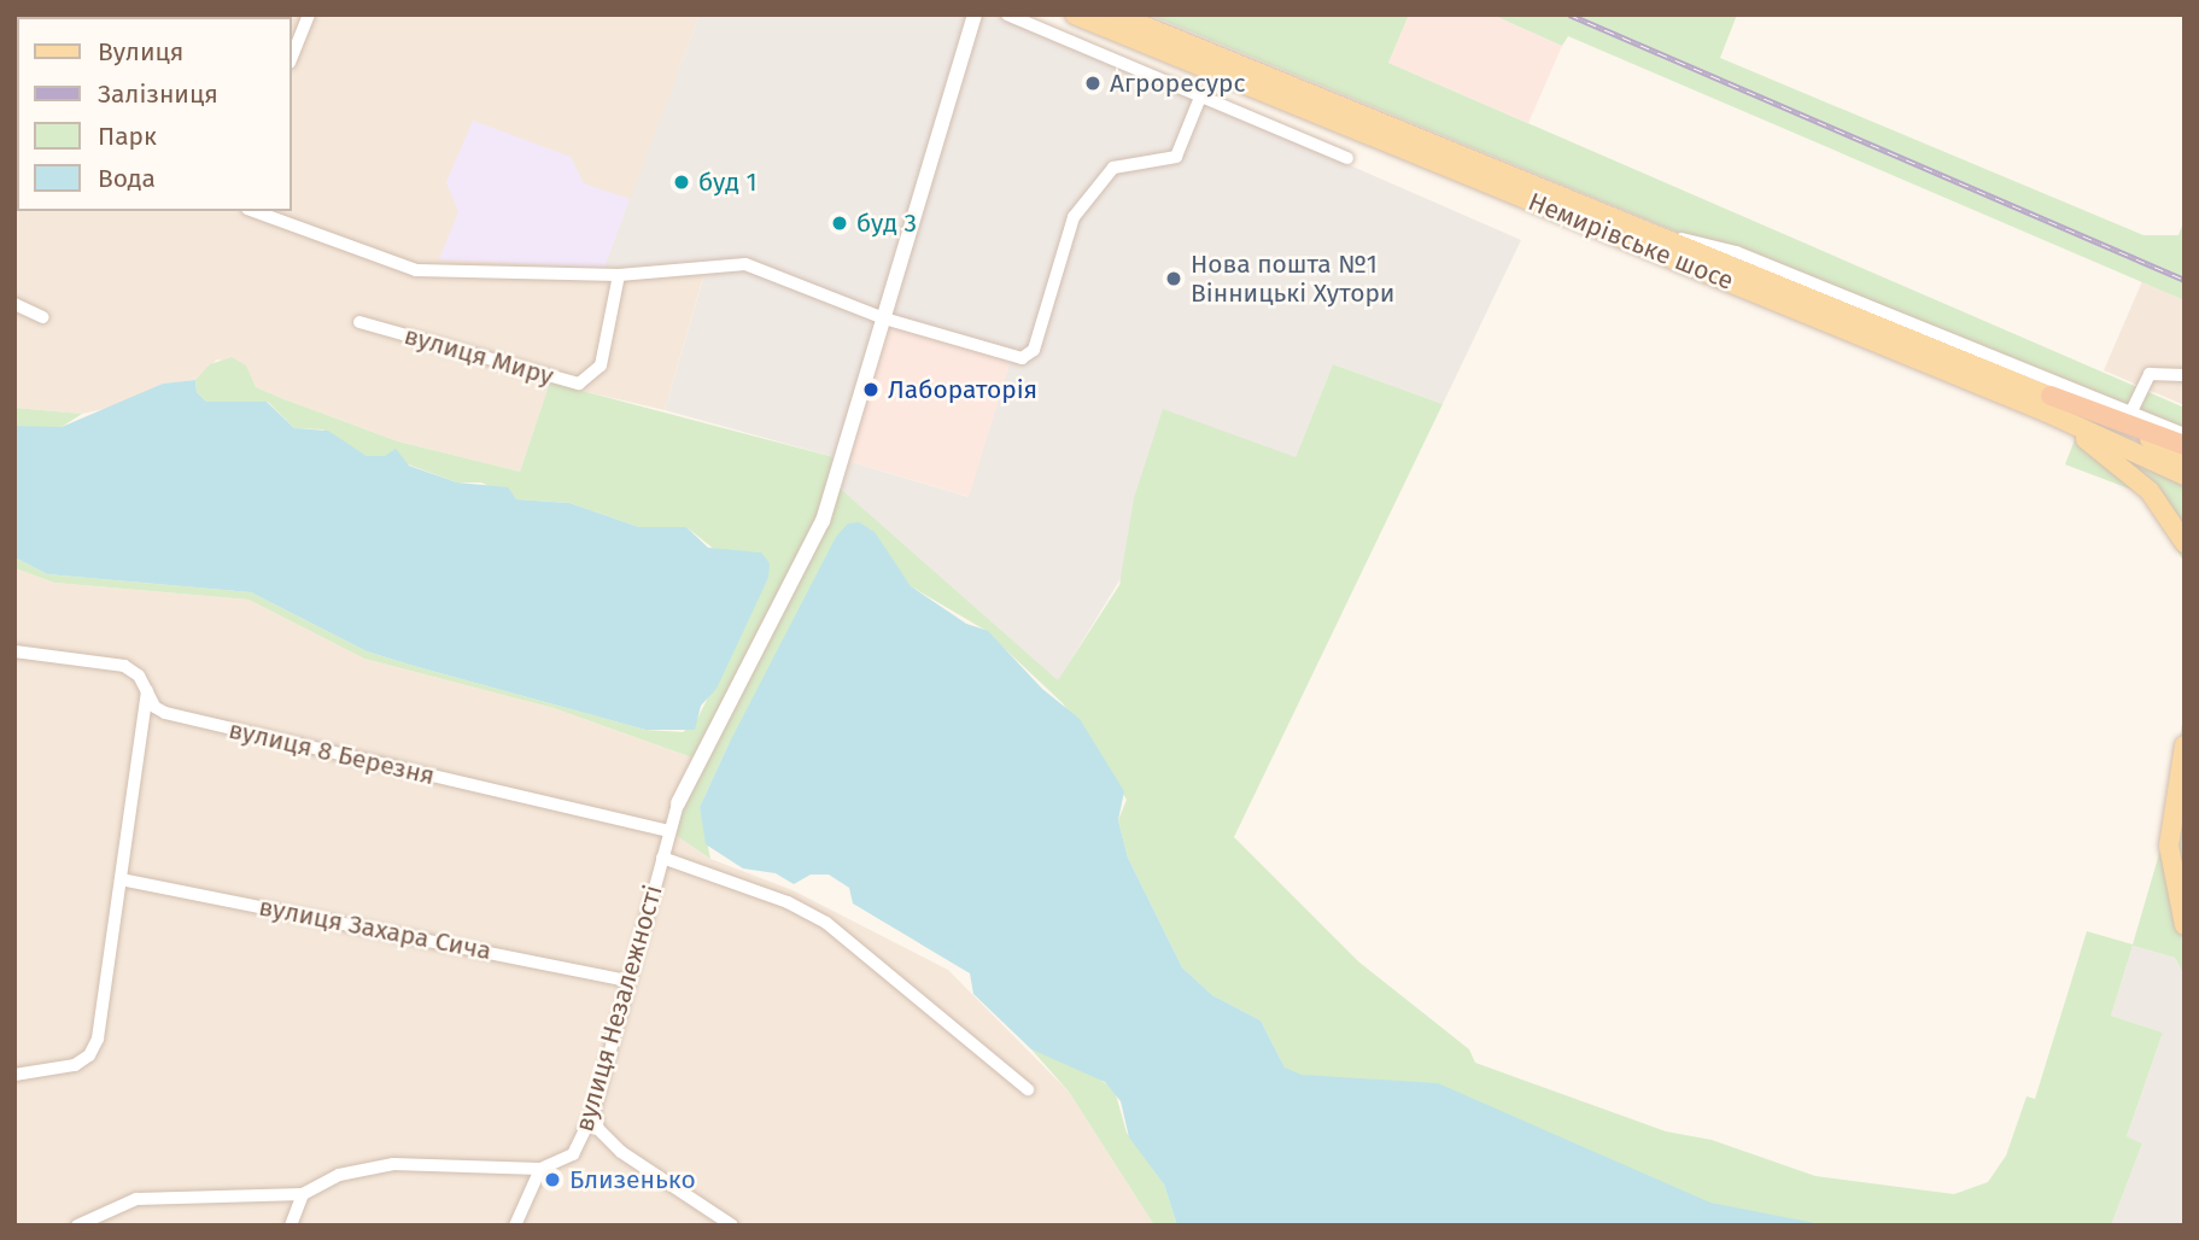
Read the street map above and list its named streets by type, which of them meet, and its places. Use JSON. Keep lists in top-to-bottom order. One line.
{"streets":{"main road":["Немирівське шосе"],"street":["вулиця Миру","вулиця 8 Березня","вулиця Захара Сича","вулиця Незалежності"]},"crossings":[["вулиця 8 Березня","вулиця Незалежності"],["вулиця Захара Сича","вулиця Незалежності"]],"places":["Агроресурс","буд 1","буд 3","Нова пошта №1 Вінницькі Хутори","Лабораторія","Близенько"],"legend":["Вулиця","Залізниця","Парк","Вода"]}
